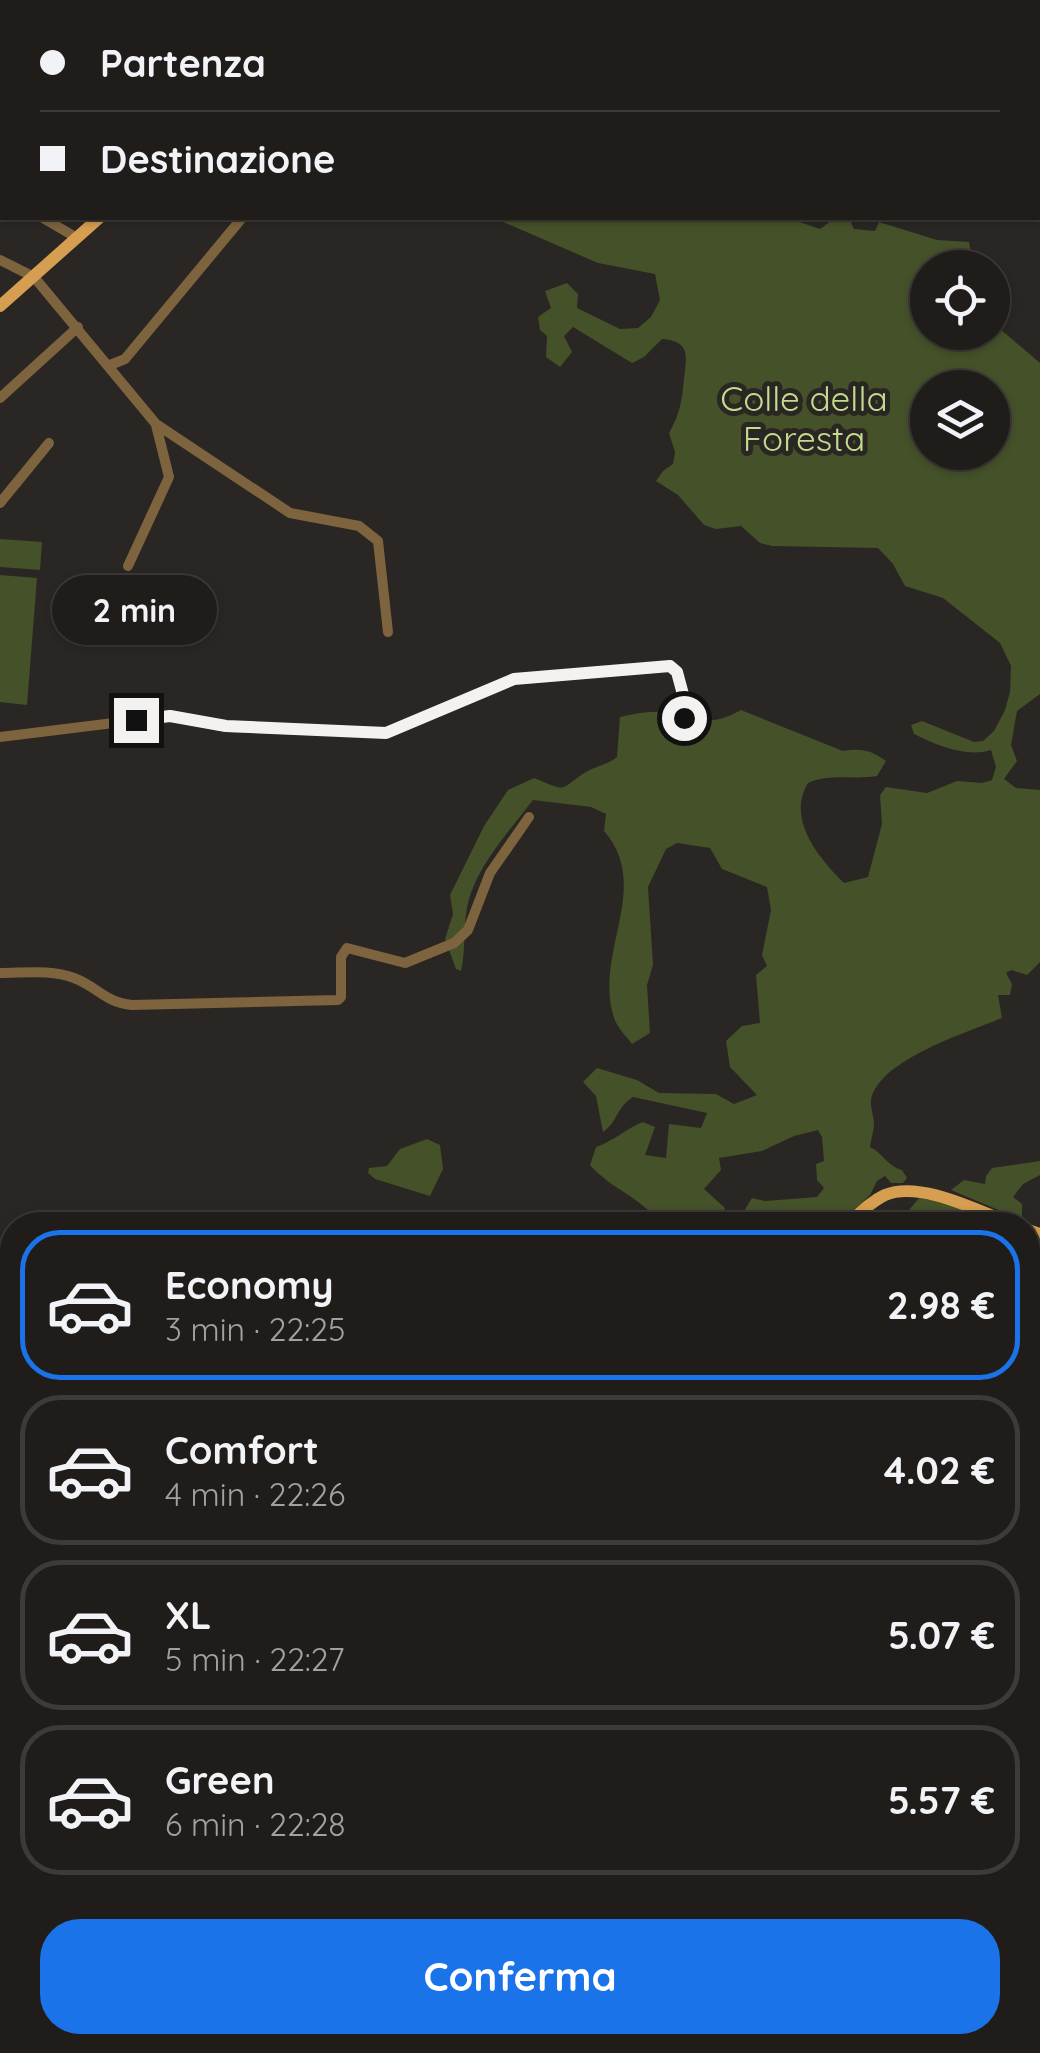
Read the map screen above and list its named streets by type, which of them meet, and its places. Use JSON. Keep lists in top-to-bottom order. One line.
{"parks":["Colle della Foresta"],"page":{"banner":["Partenza","Destinazione"],"bubble":"2 min","list":[{"name":"Economy","note":"3 min · 22:25","value":"2.98 €"},{"name":"Comfort","note":"4 min · 22:26","value":"4.02 €"},{"name":"XL","note":"5 min · 22:27","value":"5.07 €"},{"name":"Green","note":"6 min · 22:28","value":"5.57 €"}],"buttons":"Conferma"}}
